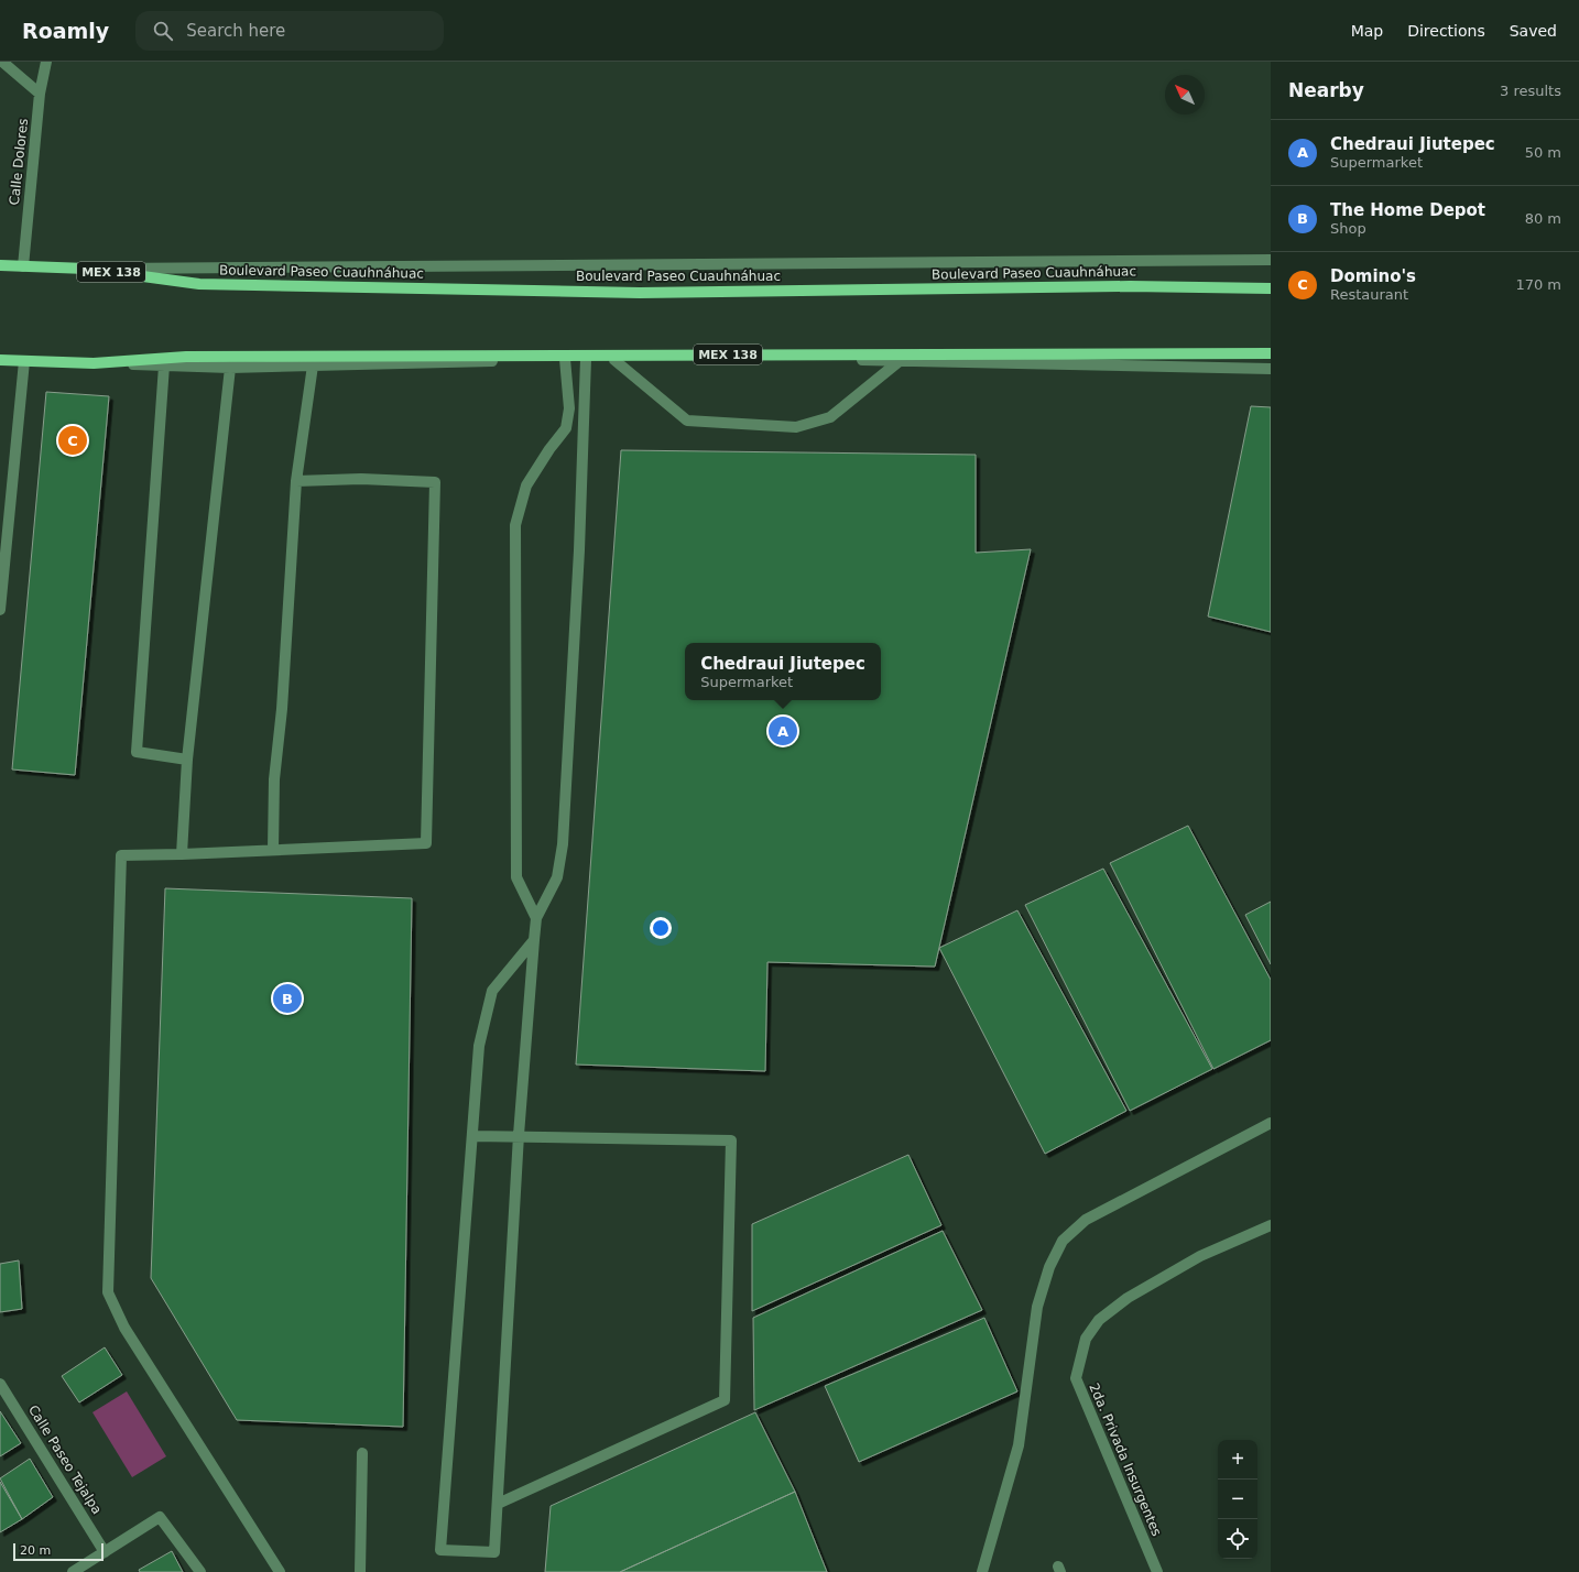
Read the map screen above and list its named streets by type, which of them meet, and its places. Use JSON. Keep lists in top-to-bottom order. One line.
{"streets":{"main road":["MEX 138","Boulevard Paseo Cuauhnáhuac"],"street":["Calle Dolores","Calle Paseo Tejalpa","2da. Privada Insurgentes"]},"crossings":[["Calle Dolores","Boulevard Paseo Cuauhnáhuac"]],"scale_bar":"20 m","north":"top left","page":{"header":"Roamly","search":"Search here","nav":["Map","Directions","Saved"],"heading":["Nearby","3 results"],"list":[{"mark":"A","name":"Chedraui Jiutepec","note":"Supermarket","value":"50 m"},{"mark":"B","name":"The Home Depot","note":"Shop","value":"80 m"},{"mark":"C","name":"Domino's","note":"Restaurant","value":"170 m"}],"pins":["C","A","B"],"popup":["Chedraui Jiutepec","Supermarket"],"map_buttons":["+","−"],"scale":"20 m"}}
